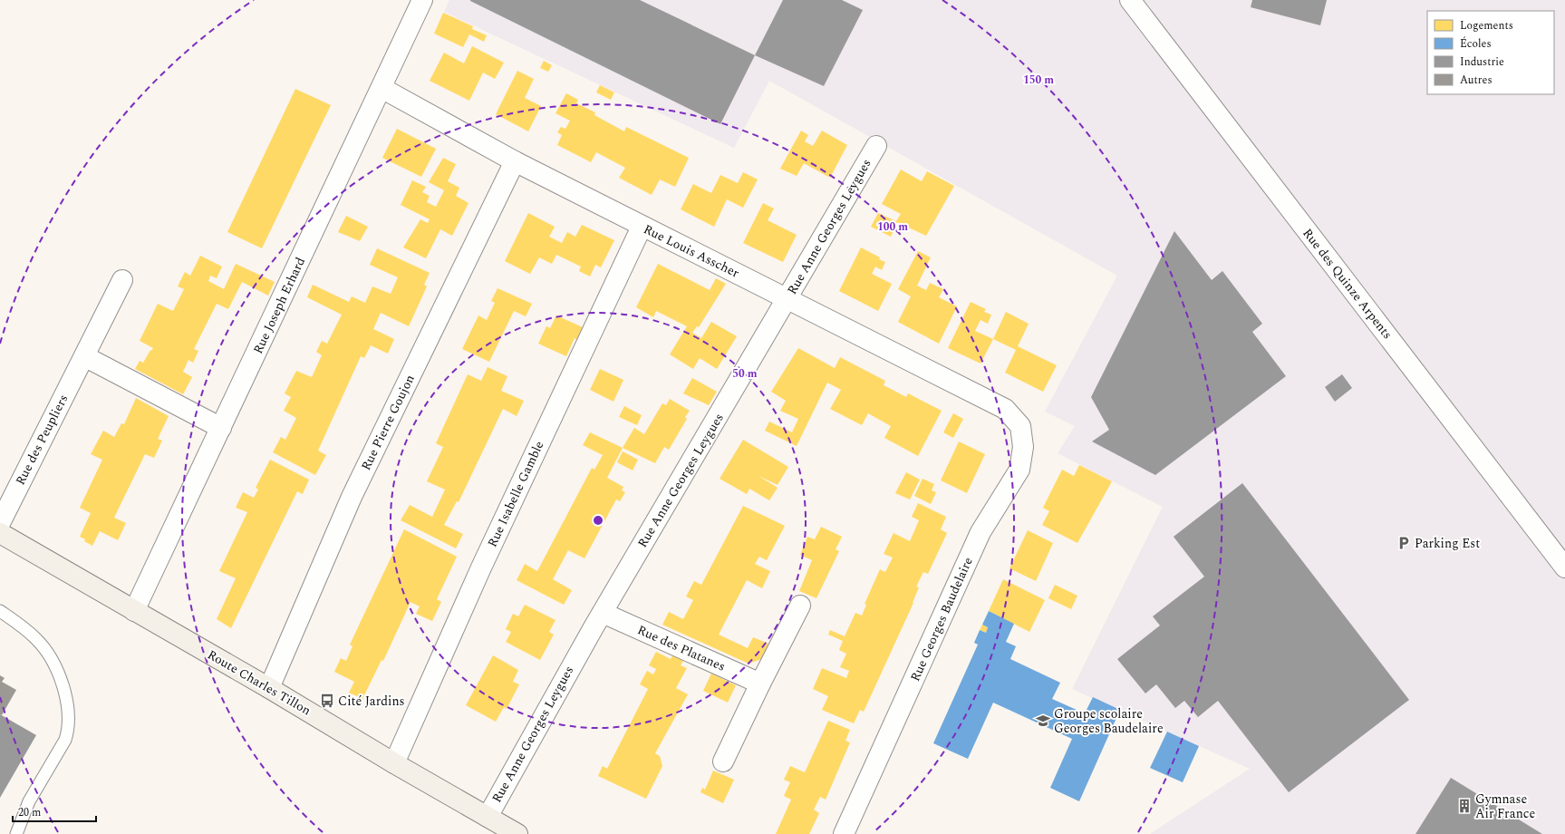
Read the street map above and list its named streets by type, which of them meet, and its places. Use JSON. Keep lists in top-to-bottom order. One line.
{"streets":{"main road":["Route Charles Tillon"],"street":["Rue Anne Georges Leygues","Rue Louis Asscher","Rue des Quinze Arpents","Rue Joseph Erhard","Rue Pierre Goujon","Rue des Peupliers","Rue Isabelle Gamble","Rue Georges Baudelaire","Rue des Platanes"]},"crossings":[["Rue Anne Georges Leygues","Rue Louis Asscher"],["Rue Anne Georges Leygues","Rue des Platanes"],["Rue Anne Georges Leygues","Route Charles Tillon"],["Rue Louis Asscher","Rue Joseph Erhard"],["Rue Louis Asscher","Rue Pierre Goujon"],["Rue Louis Asscher","Rue Isabelle Gamble"],["Rue Louis Asscher","Rue Georges Baudelaire"],["Rue Joseph Erhard","Route Charles Tillon"],["Rue Pierre Goujon","Route Charles Tillon"],["Rue Isabelle Gamble","Route Charles Tillon"]],"places":{"parking":["Parking Est"],"bus stop":["Cité Jardins"],"school or university":["Groupe scolaire Georges Baudelaire"],"building":["Gymnase Air France"]},"legend":["Logements","Écoles","Industrie","Autres"],"scale_bar":"20 m","rings":["150 m","100 m","50 m"]}
